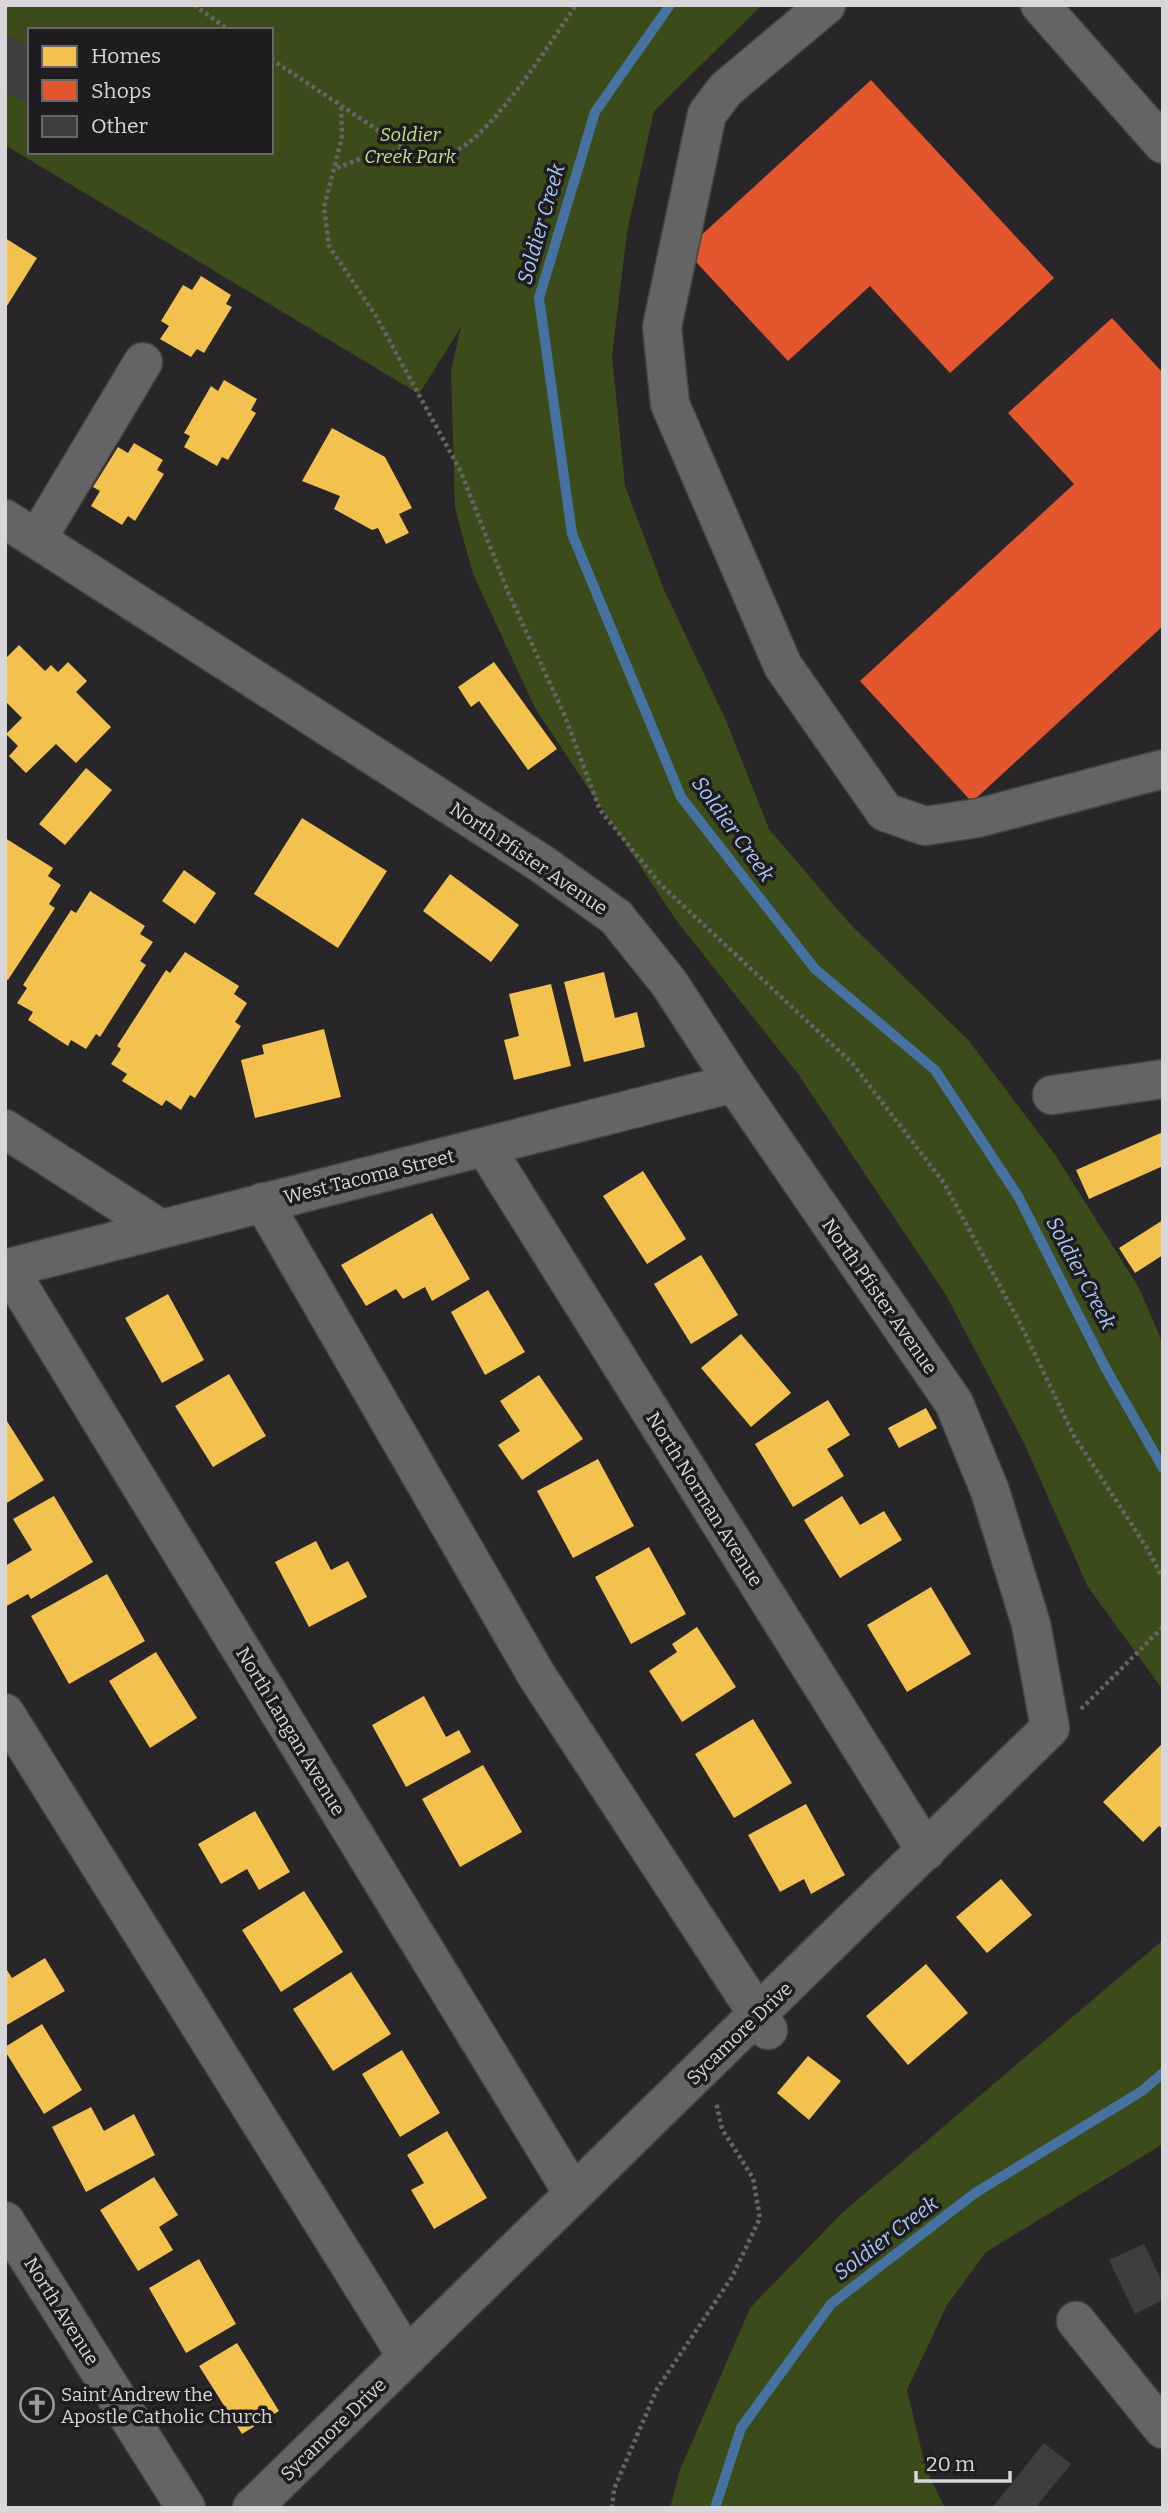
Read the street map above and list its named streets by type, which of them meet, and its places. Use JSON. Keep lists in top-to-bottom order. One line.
{"streets":{"street":["North Pfister Avenue","West Tacoma Street","North Norman Avenue","North Langan Avenue","Sycamore Drive","North Avenue"]},"crossings":[["North Pfister Avenue","West Tacoma Street"],["North Pfister Avenue","Sycamore Drive"],["West Tacoma Street","North Norman Avenue"],["West Tacoma Street","North Langan Avenue"],["North Norman Avenue","Sycamore Drive"],["North Langan Avenue","Sycamore Drive"]],"water":["Soldier Creek"],"parks":["Soldier Creek Park"],"places":{"church":["Saint Andrew the Apostle Catholic Church"]},"legend":["Homes","Shops","Other"],"scale_bar":"20 m"}
